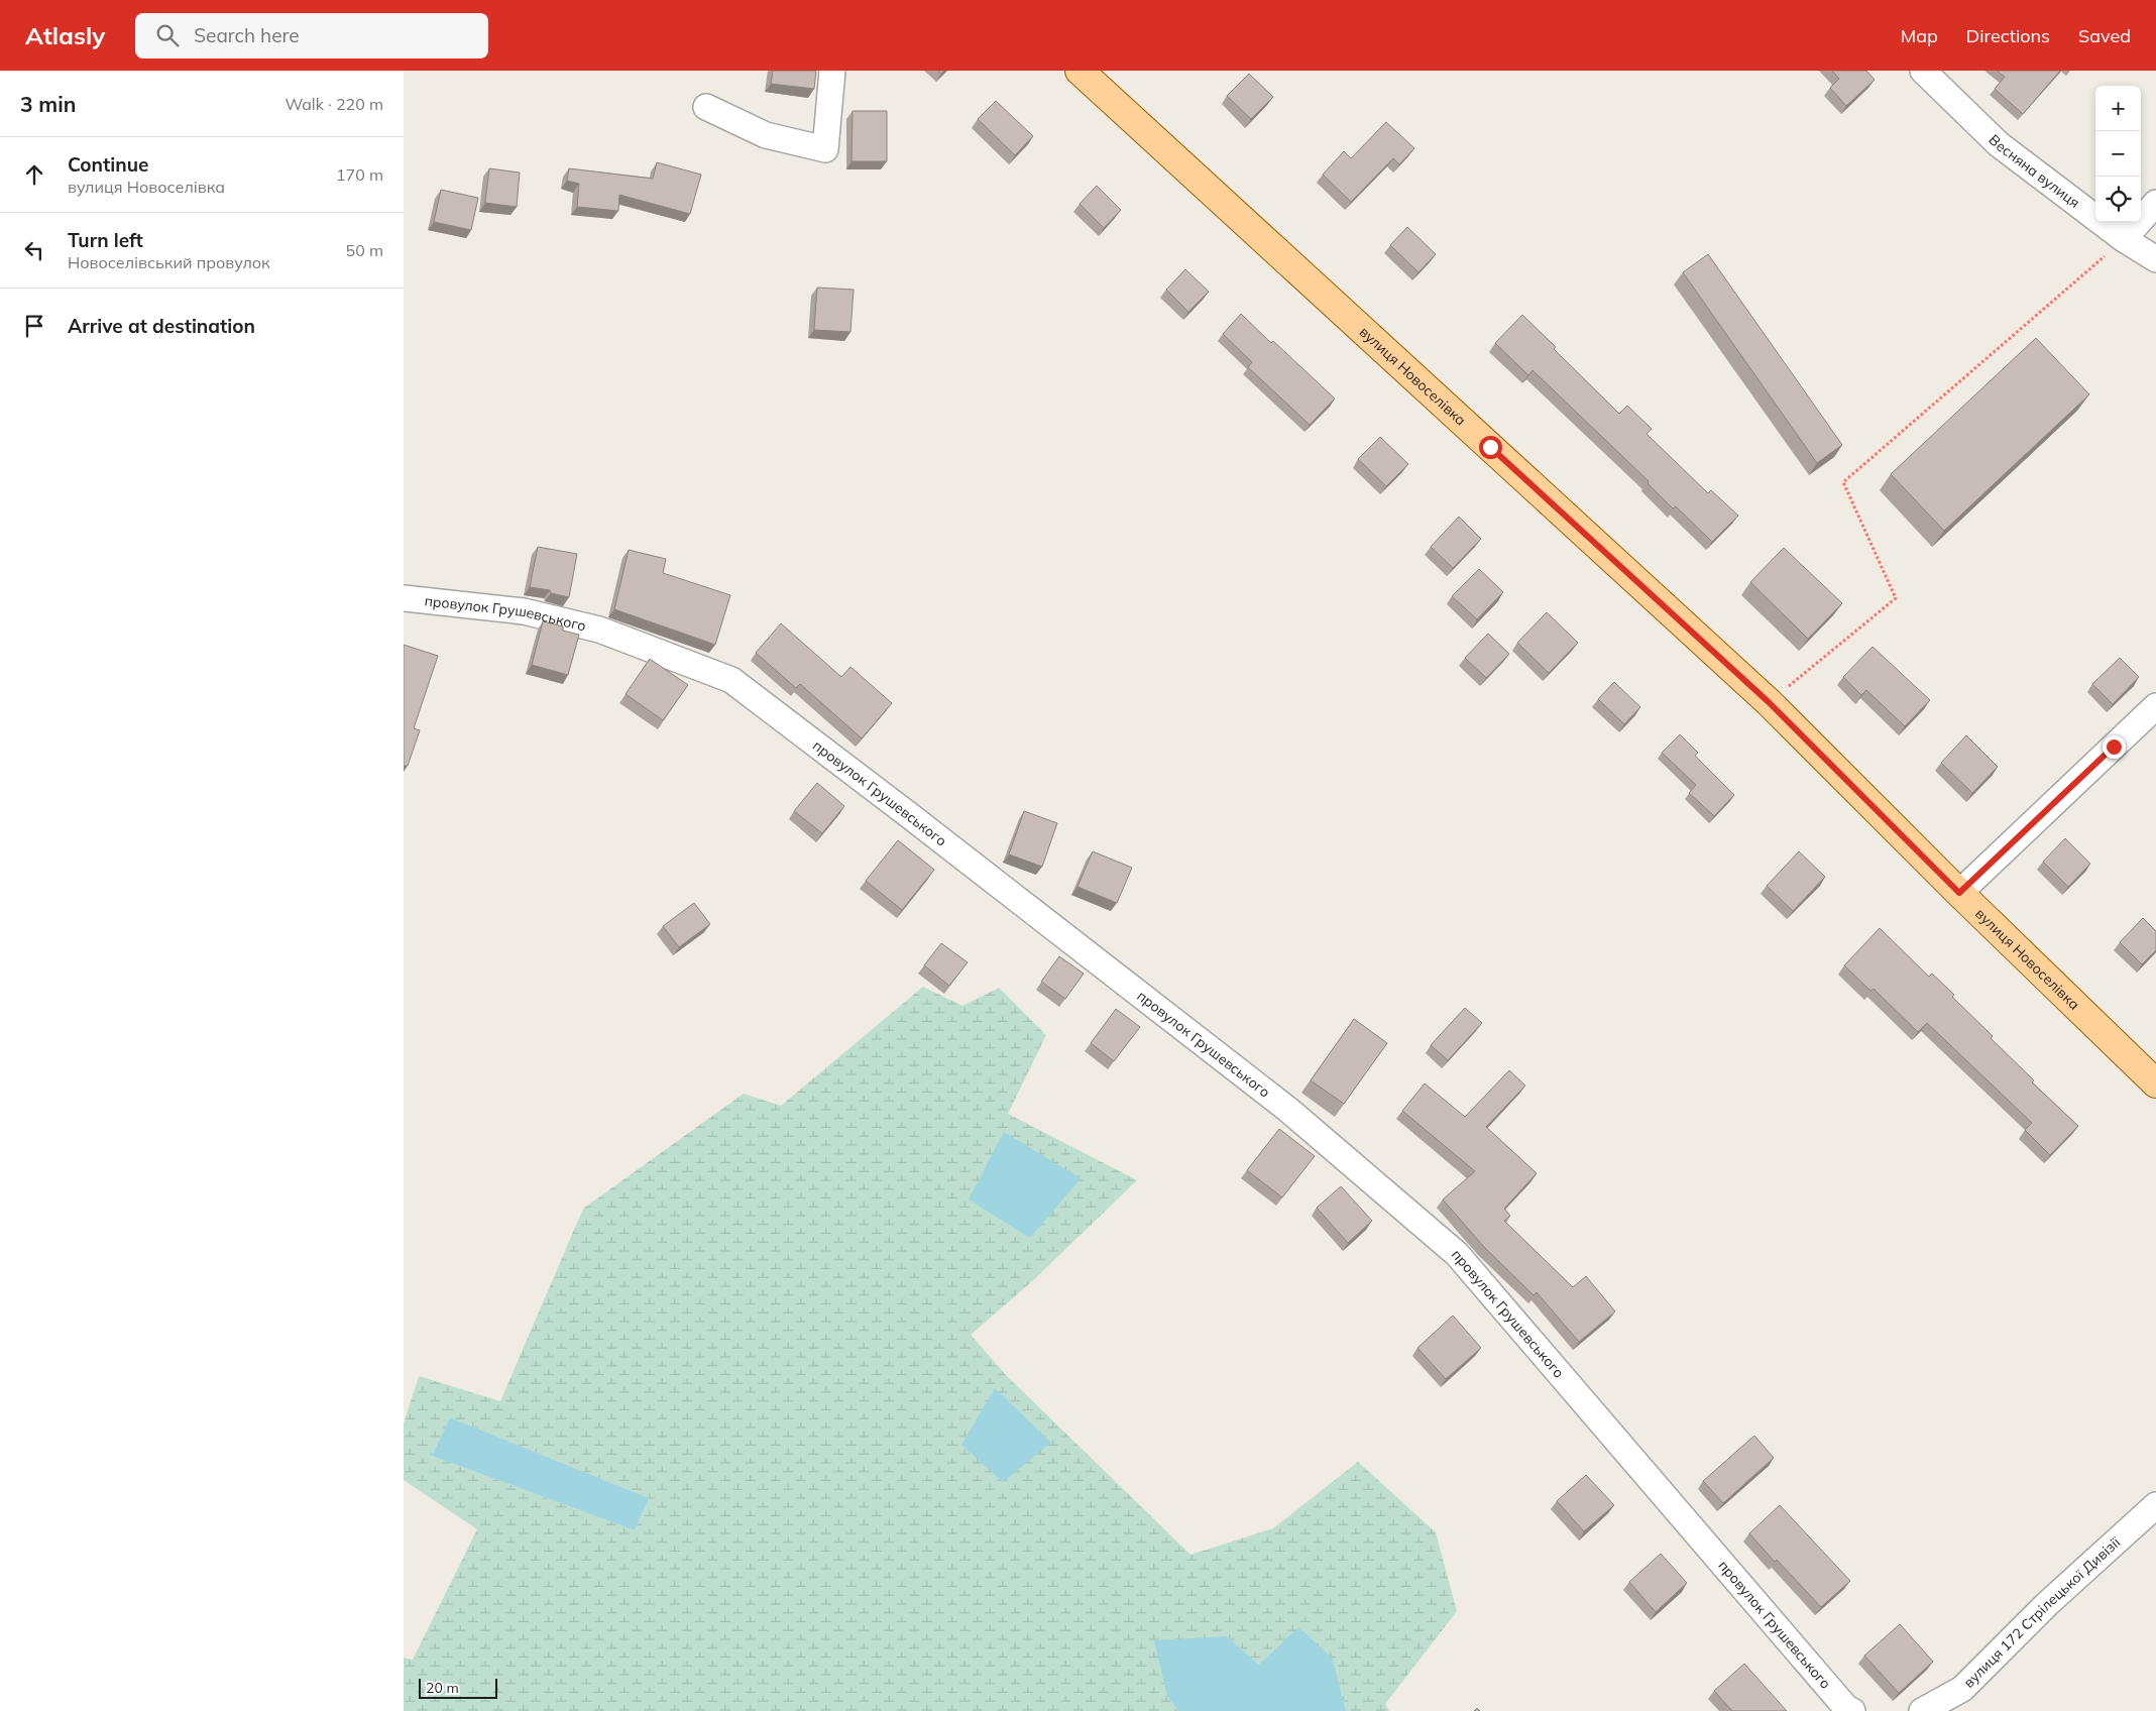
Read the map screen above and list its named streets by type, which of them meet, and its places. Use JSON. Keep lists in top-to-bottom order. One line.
{"streets":{"main road":["вулиця Новоселівка"],"street":["Весняна вулиця","провулок Грушевського","вулиця 172 Стрілецької Дивізії"]},"scale_bar":"20 m","page":{"header":"Atlasly","search":"Search here","nav":["Map","Directions","Saved"],"heading":["3 min","Walk · 220 m"],"map_buttons":["+","−"],"list":[["Continue","вулиця Новоселівка","170 m"],["Turn left","Новоселівський провулок","50 m"],"Arrive at destination"],"scale":"20 m"}}
